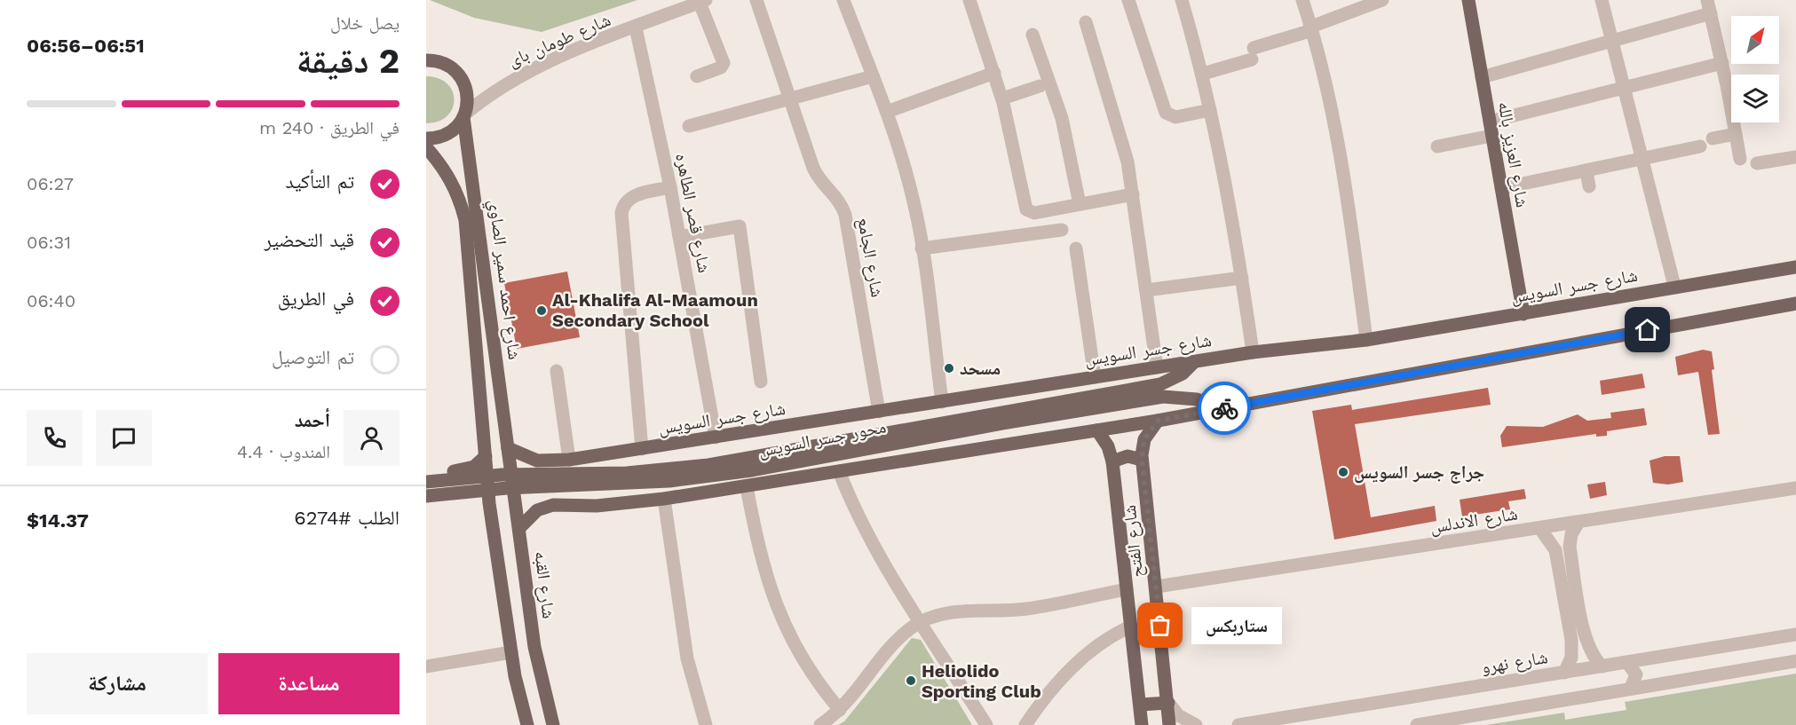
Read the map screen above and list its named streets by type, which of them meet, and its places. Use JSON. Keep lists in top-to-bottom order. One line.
{"streets":{"main road":["شارع العزيز بالله","شارع احمد سمير الصاوي","شارع جسر السويس","محور جسر السويس","شارع الفتح","شارع القبه"],"street":["شارع طومان باى","شارع قصر الطاهره","شارع الجامع","شارع الاندلس","شارع نهرو"]},"crossings":[["شارع طومان باى","شارع قصر الطاهره"],["شارع طومان باى","شارع احمد سمير الصاوي"],["شارع العزيز بالله","شارع جسر السويس"],["شارع قصر الطاهره","شارع جسر السويس"],["شارع الجامع","شارع جسر السويس"],["شارع احمد سمير الصاوي","شارع جسر السويس"],["شارع احمد سمير الصاوي","شارع القبه"],["شارع جسر السويس","محور جسر السويس"],["شارع جسر السويس","شارع القبه"],["شارع الاندلس","شارع الفتح"]],"places":["Al-Khalifa Al-Maamoun Secondary School","مسحد","جراج جسر السويس","ستاربكس","Heliolido Sporting Club"],"north":"top right","page":{"heading":["2 دقيقة","يصل خلال","06:51–06:56"],"panel":["أحمد","المندوب · 4.4","الطلب #6274","$14.37"],"bar":"في الطريق · 240 m","list":[["تم التأكيد","06:27"],["قيد التحضير","06:31"],["في الطريق","06:40"],"تم التوصيل"],"bubble":"ستاربكس","buttons":["مساعدة","مشاركة"]}}
